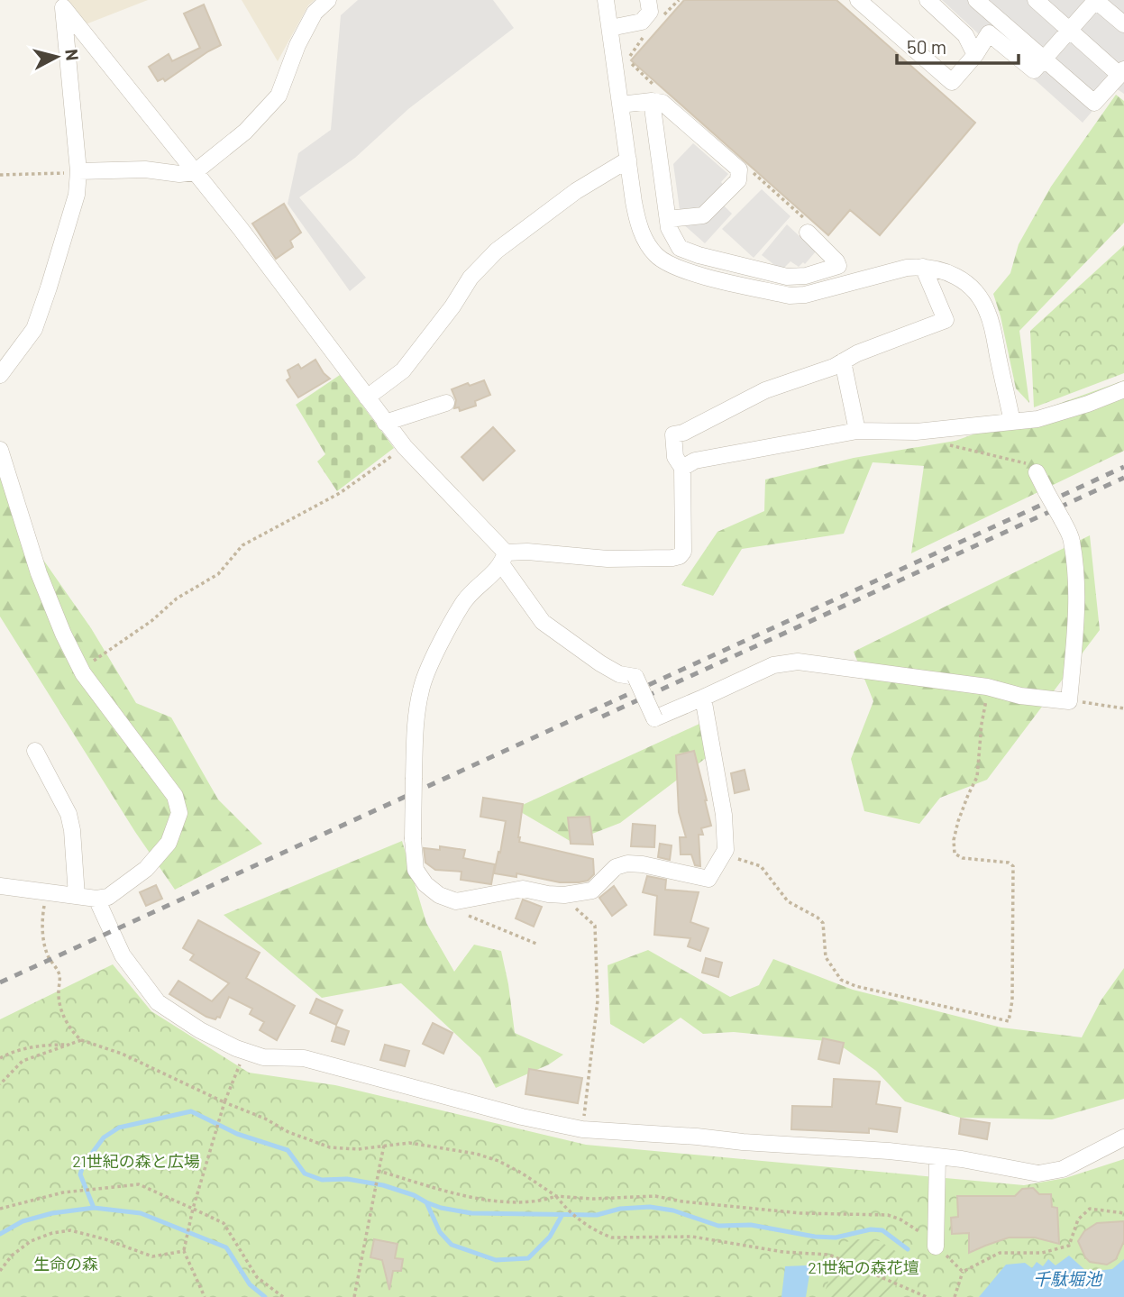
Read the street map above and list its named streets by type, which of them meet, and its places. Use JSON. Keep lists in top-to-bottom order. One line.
{"water":["千駄堀池"],"parks":["21世紀の森と広場","生命の森","21世紀の森花壇"],"scale_bar":"50 m","north":"right"}
